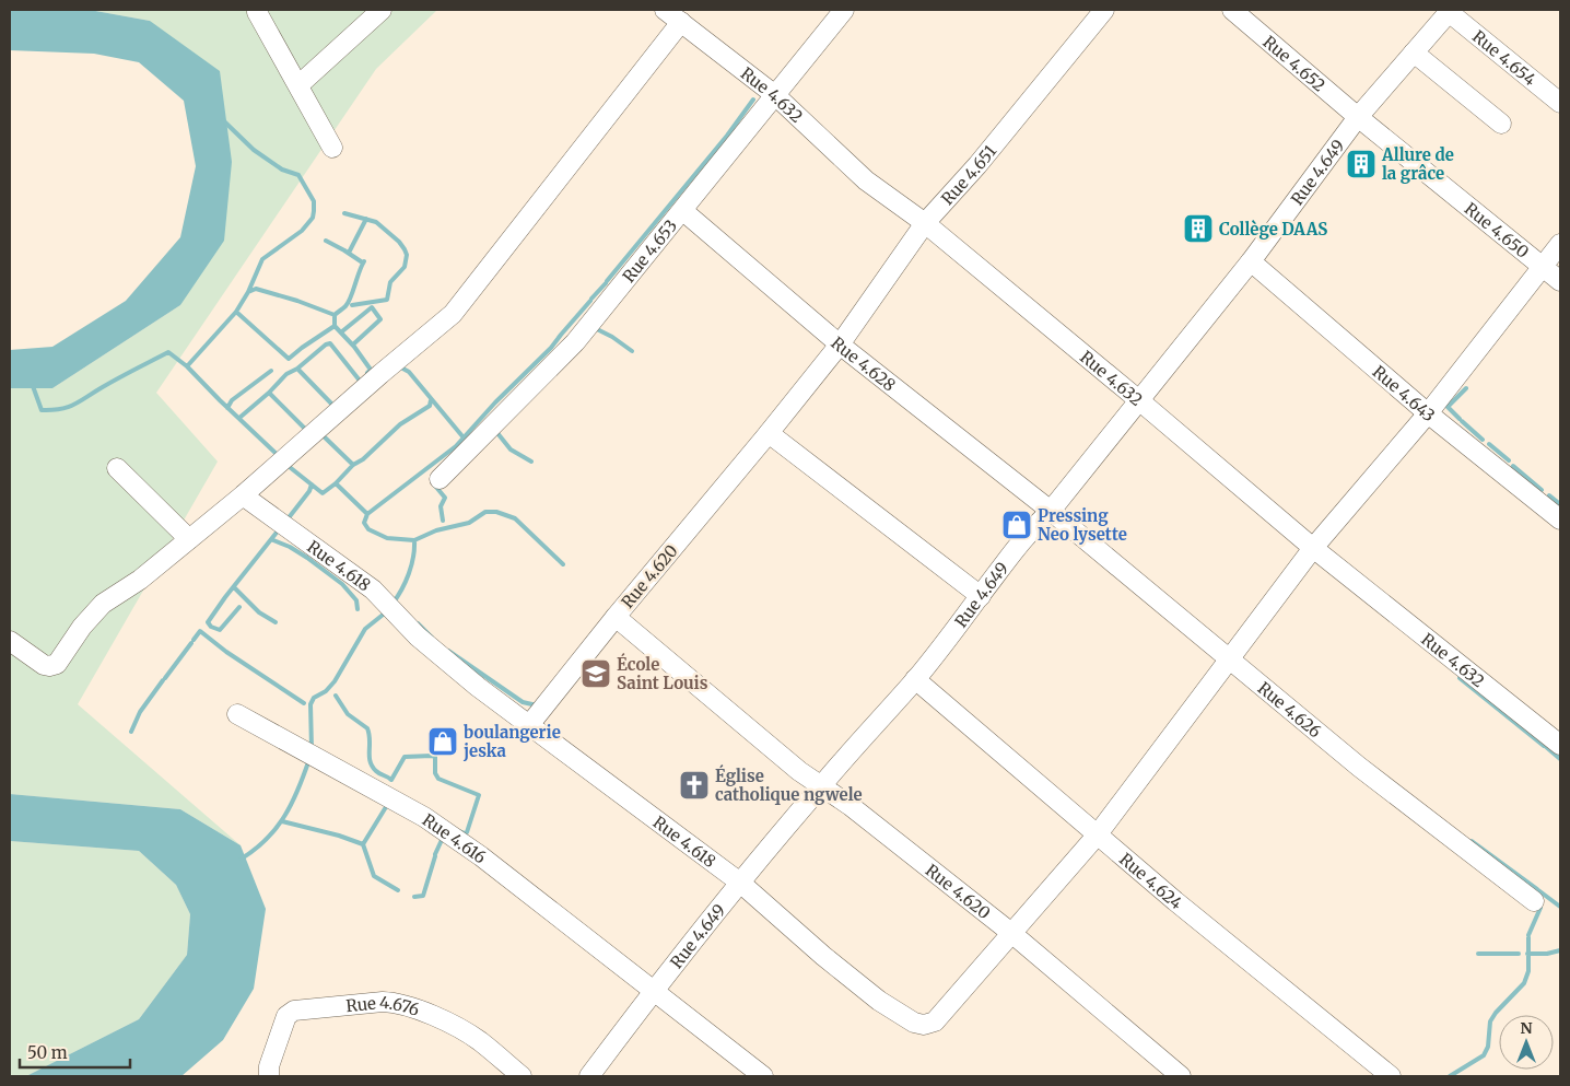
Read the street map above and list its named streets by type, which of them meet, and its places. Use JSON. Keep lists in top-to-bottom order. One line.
{"streets":{"street":["Rue 4.654","Rue 4.652","Rue 4.632","Rue 4.649","Rue 4.651","Rue 4.650","Rue 4.653","Rue 4.628","Rue 4.643","Rue 4.618","Rue 4.620","Rue 4.626","Rue 4.616","Rue 4.624","Rue 4.676"]},"crossings":[["Rue 4.654","Rue 4.649"],["Rue 4.652","Rue 4.649"],["Rue 4.652","Rue 4.650"],["Rue 4.632","Rue 4.649"],["Rue 4.632","Rue 4.651"],["Rue 4.632","Rue 4.653"],["Rue 4.632","Rue 4.618"],["Rue 4.649","Rue 4.650"],["Rue 4.649","Rue 4.628"],["Rue 4.649","Rue 4.643"],["Rue 4.649","Rue 4.618"],["Rue 4.649","Rue 4.620"],["Rue 4.649","Rue 4.626"],["Rue 4.649","Rue 4.616"],["Rue 4.649","Rue 4.624"],["Rue 4.651","Rue 4.628"],["Rue 4.651","Rue 4.620"],["Rue 4.650","Rue 4.618"],["Rue 4.653","Rue 4.628"],["Rue 4.628","Rue 4.620"],["Rue 4.628","Rue 4.626"],["Rue 4.643","Rue 4.618"],["Rue 4.618","Rue 4.620"],["Rue 4.618","Rue 4.626"],["Rue 4.618","Rue 4.624"]],"places":{"building":["Allure de la grâce","Collège DAAS"],"shop":["Pressing Neo lysette","boulangerie jeska"],"school or university":["École Saint Louis"],"church":["Église catholique ngwele"]},"scale_bar":"50 m","north":"top"}
